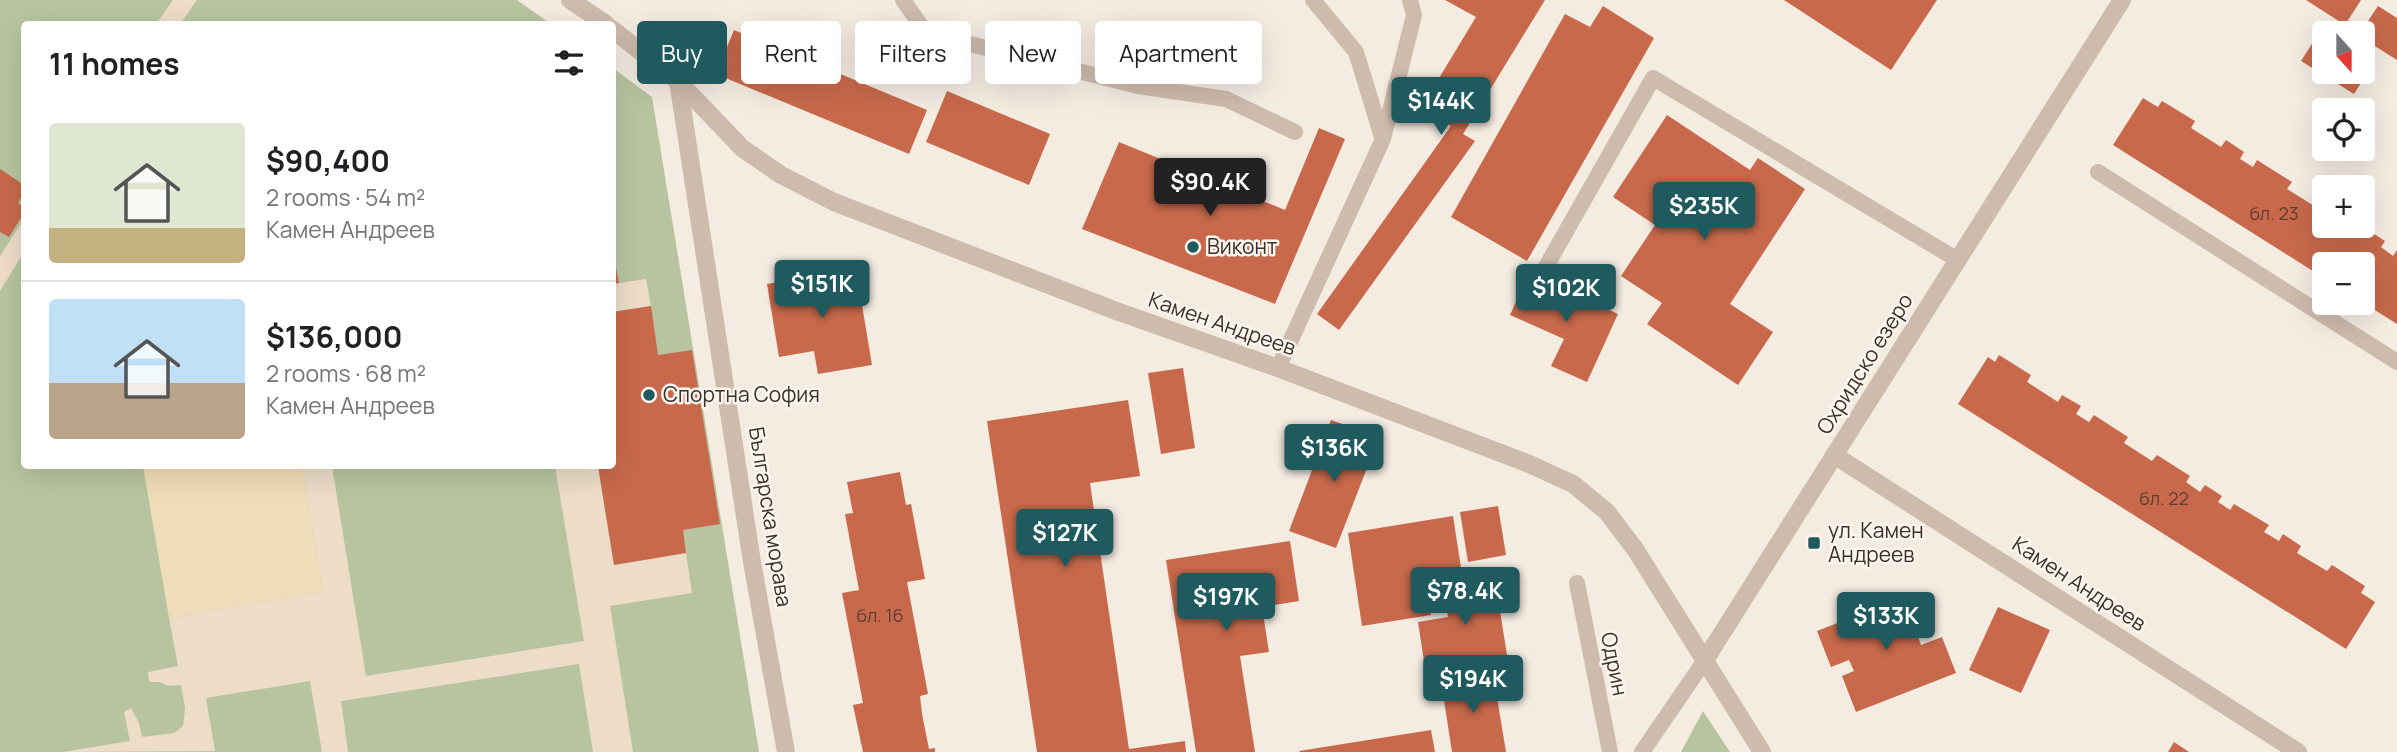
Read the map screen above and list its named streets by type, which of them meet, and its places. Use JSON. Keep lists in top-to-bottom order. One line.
{"streets":{"street":["Камен Андреев","Охридско езеро","Българска морава"],"lane":["Одрин"]},"crossings":[["Камен Андреев","Охридско езеро"]],"places":{"other":["Виконт","Спортна София"],"transit":["ул. Камен Андреев"]},"house_numbers":["бл. 23","бл. 22","бл. 16"],"north":"bottom","page":{"map_buttons":["+","−"],"chip":["Buy","Rent","Filters","New","Apartment"],"heading":"11 homes","price":["$144K","$90.4K","$235K","$151K","$102K","$136K","$127K","$78.4K","$197K","$133K","$194K"],"list":[{"name":"$90,400","note":"2 rooms · 54 m² · Камен Андреев"},{"name":"$136,000","note":"2 rooms · 68 m² · Камен Андреев"}]}}
